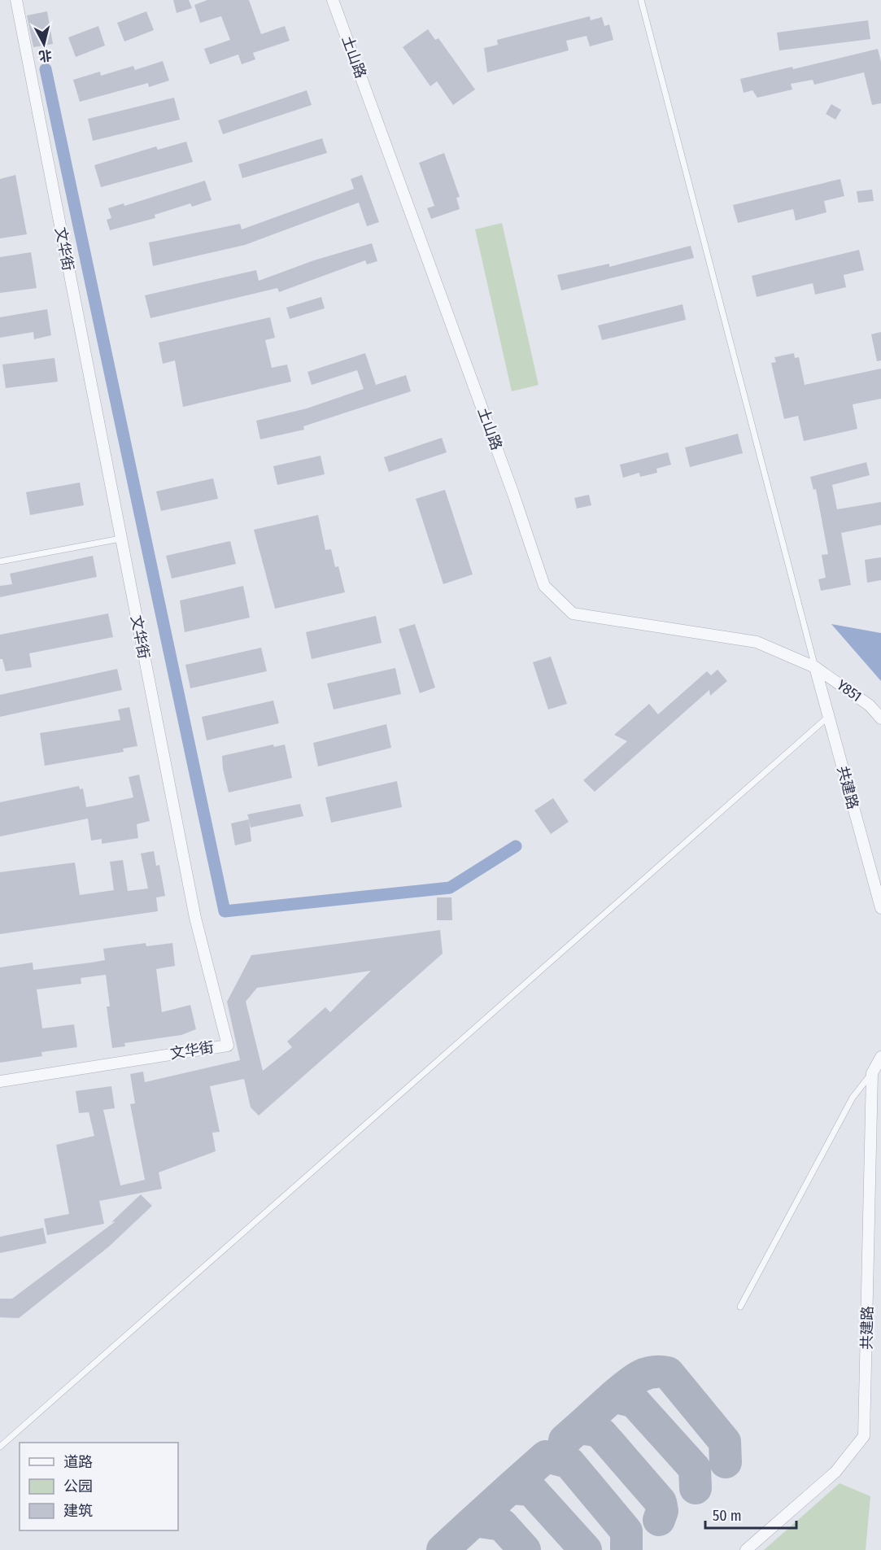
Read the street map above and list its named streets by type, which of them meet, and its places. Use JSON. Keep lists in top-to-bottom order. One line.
{"streets":{"street":["土山路","文华街","Y851","共建路"]},"crossings":[["土山路","Y851"],["土山路","共建路"],["Y851","共建路"]],"legend":["道路","公园","建筑"],"scale_bar":"50 m","north":"bottom"}
